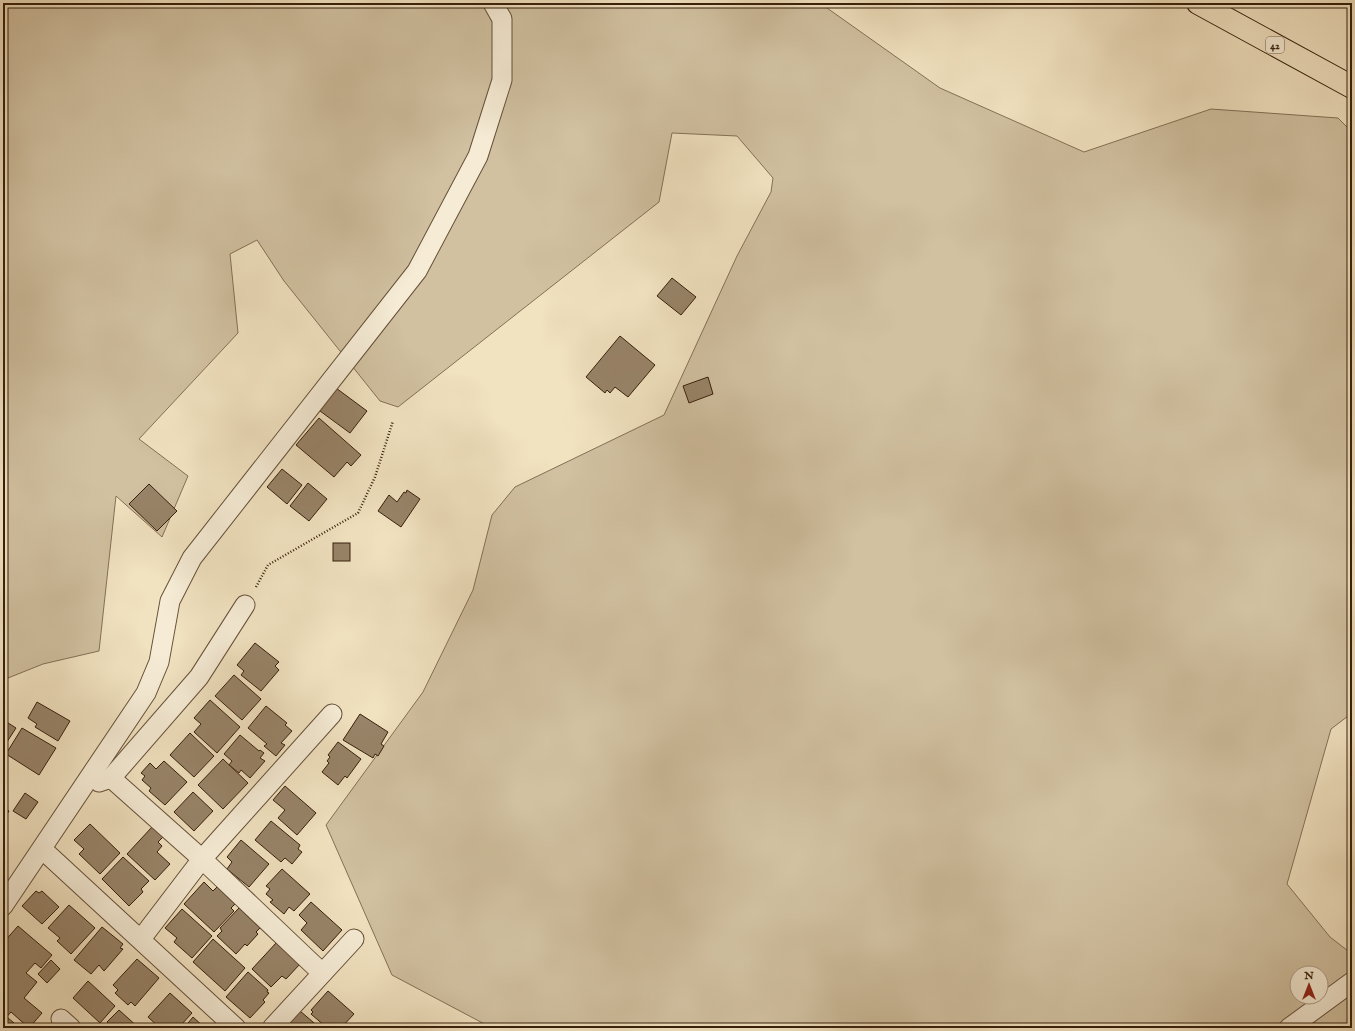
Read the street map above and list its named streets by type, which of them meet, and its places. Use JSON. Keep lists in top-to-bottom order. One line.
{"streets":{"highway":["42"]},"north":"top"}
